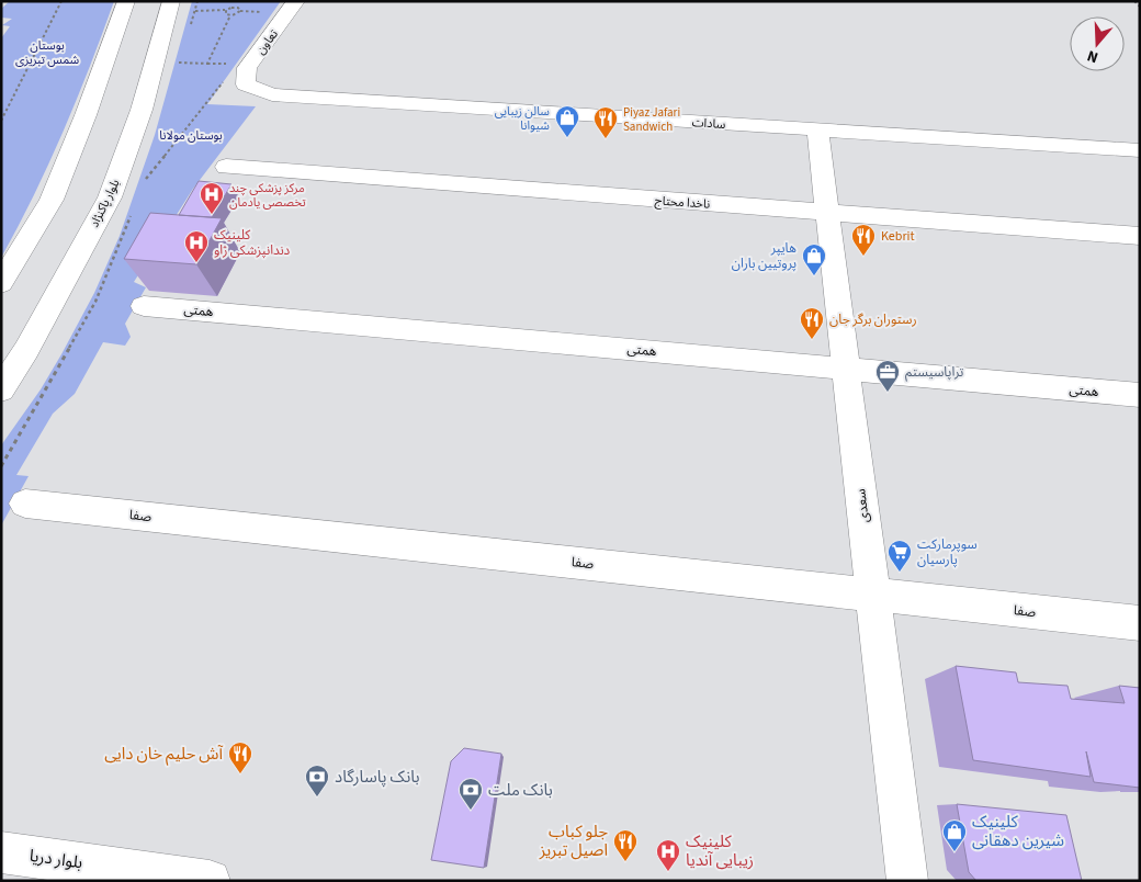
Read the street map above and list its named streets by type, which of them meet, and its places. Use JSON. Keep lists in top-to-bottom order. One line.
{"streets":{"street":["تعاون","سادات","ناخدا محتاج","بلوار پاکنژاد","همتی","سعدی","صفا","بلوار دریا"]},"crossings":[["تعاون","سادات"],["سادات","سعدی"],["ناخدا محتاج","سعدی"],["همتی","سعدی"],["سعدی","صفا"]],"parks":["بوستان شمس تبریزی","بوستان مولانا"],"places":{"shop":["سالن زیبایی شیوانا","هایپر پروتیین باران","کلینیک شیرین دهقانی"],"restaurant":["Piyaz Jafari Sandwich","Kebrit","رستوران برگر جان","آش حلیم خان دایی","جلو كباب اصيل تبريز"],"hospital":["مرکز پزشکی چند تخصصی یادمان","کلینیک دندانپزشکی ژاو","کلینیک زیبایی آندیا"],"office":["تراپاسیستم"],"supermarket":["سوپرمارکت پارسیان"],"bank":["بانک پاسارگاد","بانک ملت"]},"north":"bottom"}
